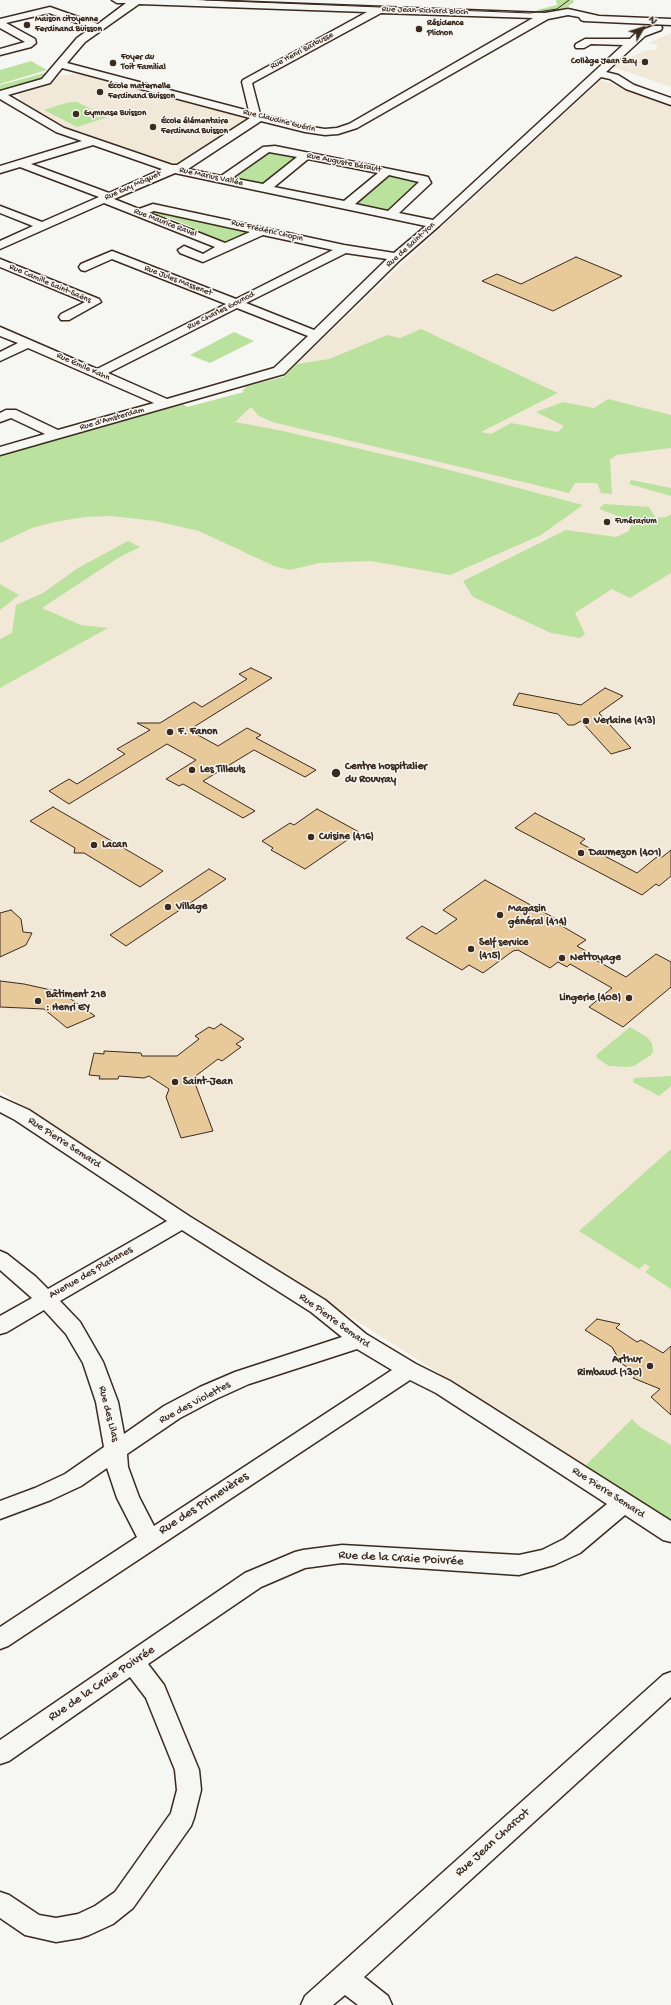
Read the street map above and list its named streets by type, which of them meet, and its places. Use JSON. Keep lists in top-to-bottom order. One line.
{"streets":{"street":["Rue Jean-Richard Bloch","Rue Henri Barbusse","Rue Claudine Guérin","Rue Auguste Bérault","Rue Marius Vallée","Rue Guy Môquet","Rue Maurice Ravel","Rue Frédéric Chopin","Rue de Saint-Yon","Rue Jules Massenet","Rue Camille Saint-Saëns","Rue Charles Gounod","Rue Émile Kahn","Rue d'Amsterdam","Rue Pierre Semard","Avenue des Platanes","Rue des Violettes","Rue des Lilas","Rue des Primevères","Rue de la Craie Poivrée","Rue Jean Charcot"]},"crossings":[["Rue Jean-Richard Bloch","Rue Henri Barbusse"],["Rue Jean-Richard Bloch","Rue Claudine Guérin"],["Rue Henri Barbusse","Rue Claudine Guérin"],["Rue Henri Barbusse","Rue Guy Môquet"],["Rue Claudine Guérin","Rue Guy Môquet"],["Rue Auguste Bérault","Rue Marius Vallée"],["Rue Marius Vallée","Rue Guy Môquet"],["Rue Marius Vallée","Rue de Saint-Yon"],["Rue Guy Môquet","Rue Maurice Ravel"],["Rue Maurice Ravel","Rue Frédéric Chopin"],["Rue Frédéric Chopin","Rue de Saint-Yon"],["Rue Frédéric Chopin","Rue Charles Gounod"],["Rue de Saint-Yon","Rue Jules Massenet"],["Rue de Saint-Yon","Rue Émile Kahn"],["Rue de Saint-Yon","Rue d'Amsterdam"],["Rue Jules Massenet","Rue Charles Gounod"],["Rue Charles Gounod","Rue Émile Kahn"],["Rue Émile Kahn","Rue d'Amsterdam"],["Rue Pierre Semard","Avenue des Platanes"],["Rue Pierre Semard","Rue des Violettes"],["Rue Pierre Semard","Rue des Primevères"],["Rue Pierre Semard","Rue de la Craie Poivrée"],["Avenue des Platanes","Rue des Lilas"],["Rue des Violettes","Rue des Lilas"],["Rue des Lilas","Rue des Primevères"]],"places":["Maison citoyenne Ferdinand Buisson","Résidence Plichon","Collège Jean Zay","Foyer du Toit Familial","École maternelle Ferdinand Buisson","Gymnase Buisson","École élémentaire Ferdinand Buisson","Funérarium","Verlaine (413)","F. Fanon","Les Tilleuls","Centre hospitalier du Rouvray","Cuisine (416)","Lacan","Daumezon (401)","Village","Magasin général (414)","Self service (415)","Nettoyage","Lingerie (408)","Bâtiment 218 : Henri EY","Saint-Jean","Arthur Rimbaud (130)"],"north":"top right"}
